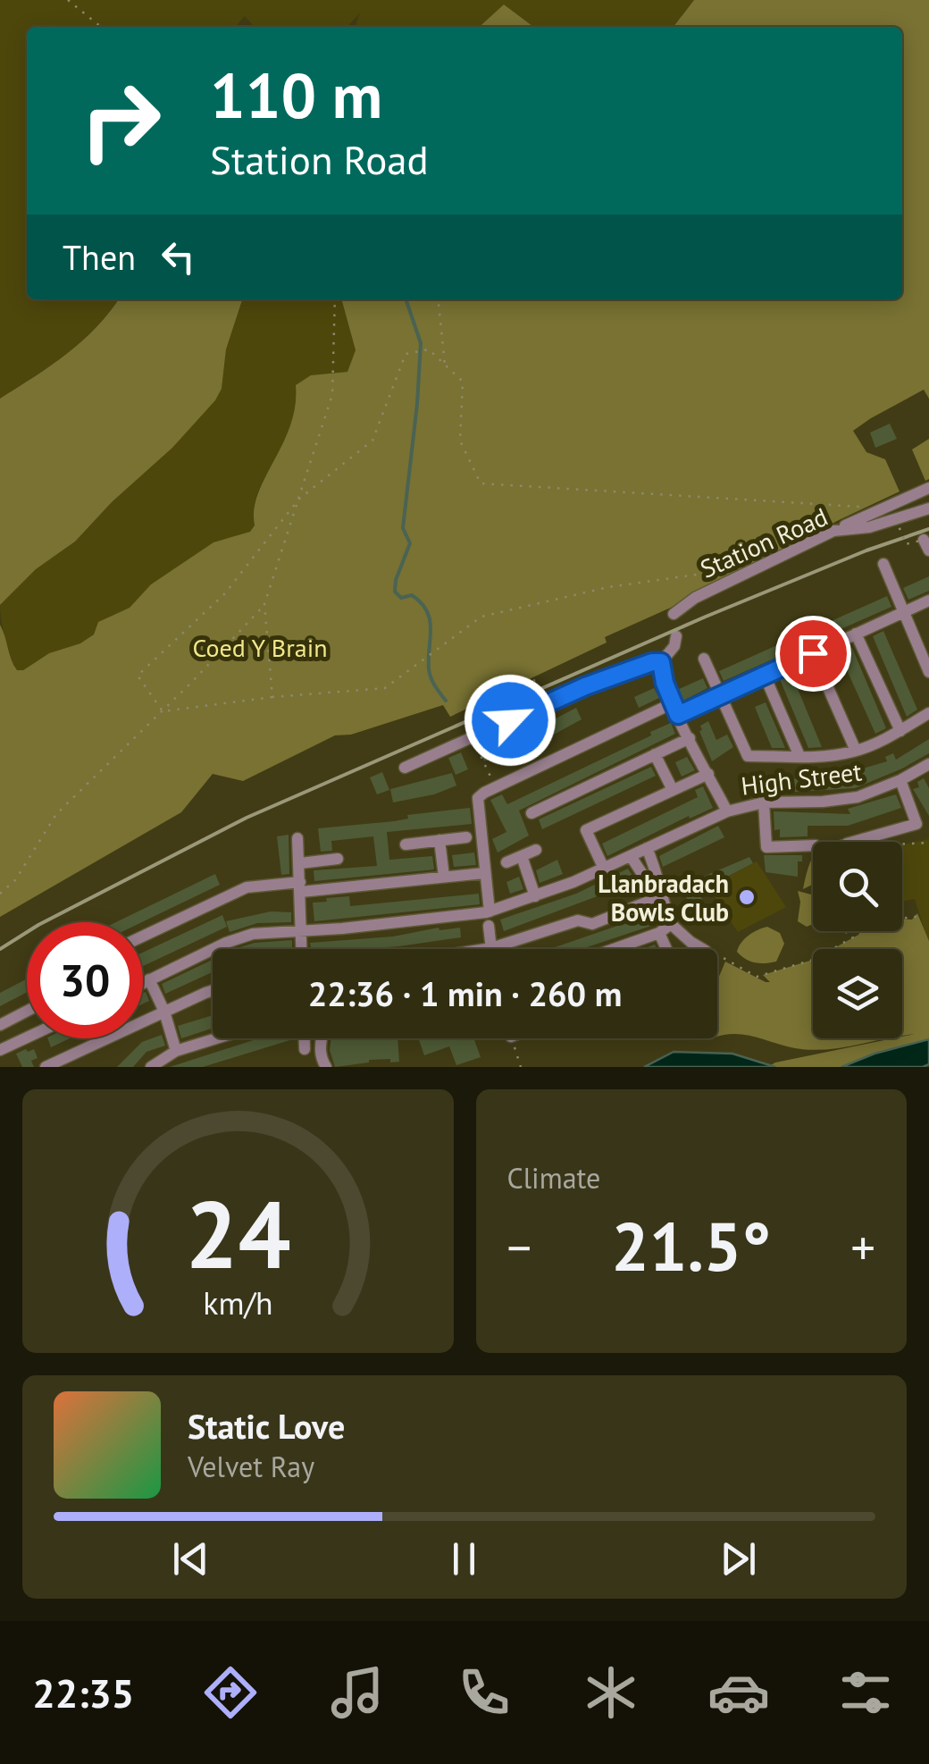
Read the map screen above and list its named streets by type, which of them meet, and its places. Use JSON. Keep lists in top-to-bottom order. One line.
{"streets":{"street":["Station Road","High Street"]},"parks":["Coed Y Brain"],"places":["Llanbradach Bowls Club"],"page":{"turn":["110 m","Station Road"],"then":"Then","limit":"30","trip":"22:36 · 1 min · 260 m","tile":"Climate","heat":["−","21.5°","+"],"song":["Static Love","Velvet Ray"],"tabs":"22:35","gauge":["24","km/h"]}}
